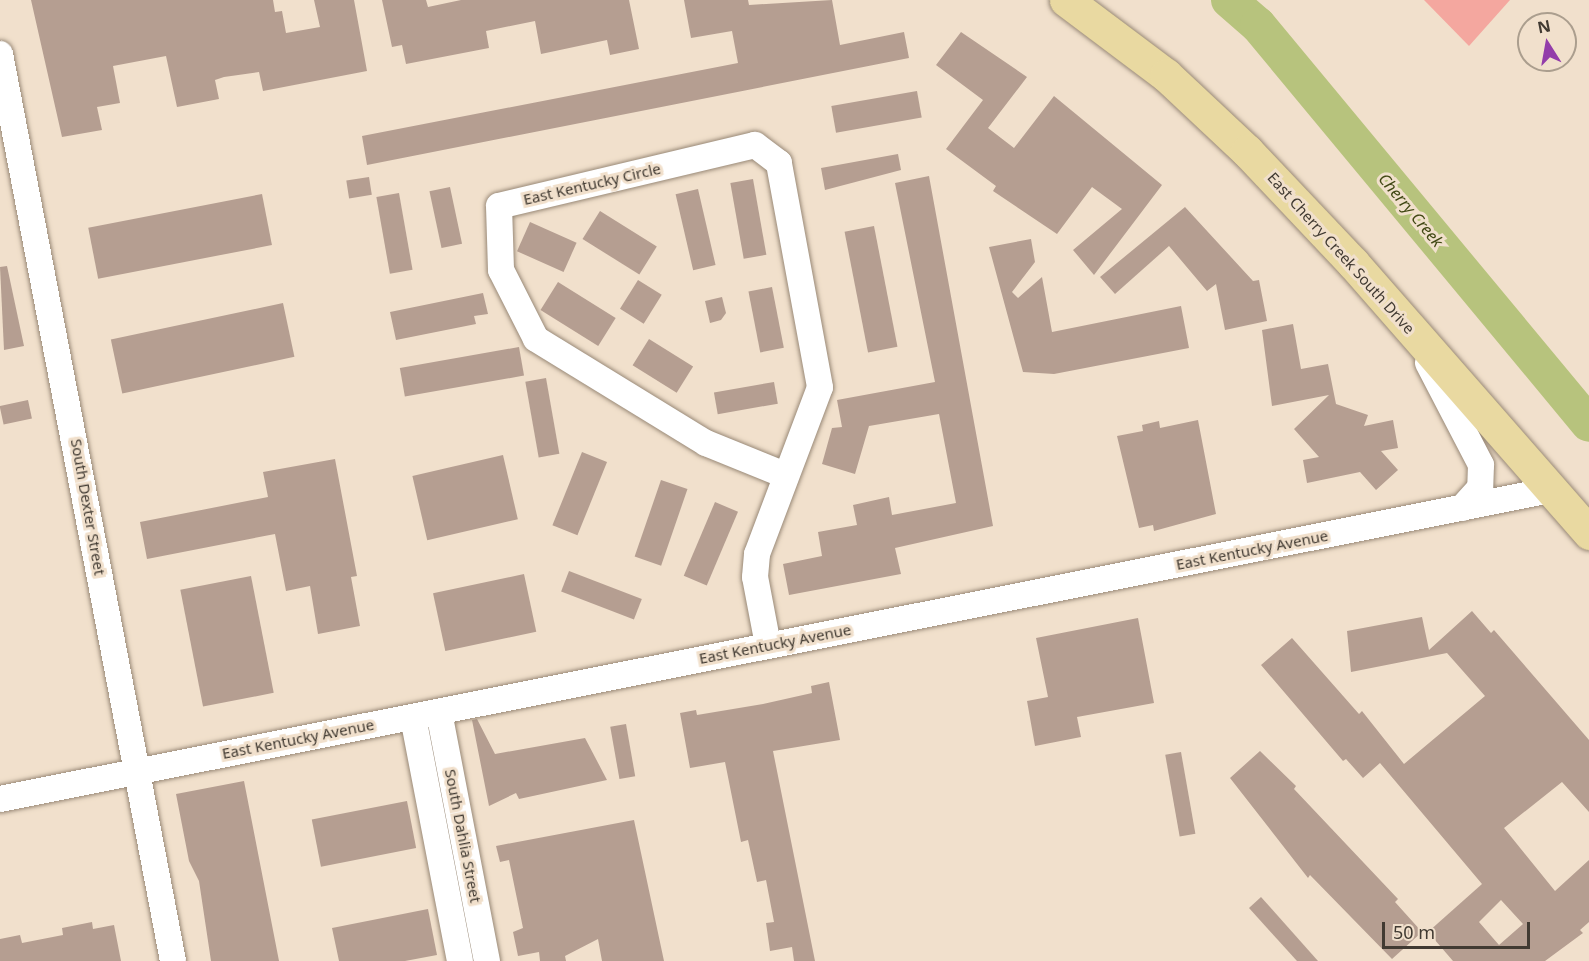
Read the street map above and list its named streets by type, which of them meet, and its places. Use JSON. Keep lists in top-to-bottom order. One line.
{"streets":{"main road":["East Cherry Creek South Drive"],"street":["East Kentucky Circle","South Dexter Street","East Kentucky Avenue","South Dahlia Street"]},"crossings":[["East Kentucky Circle","East Kentucky Avenue"],["East Cherry Creek South Drive","East Kentucky Avenue"],["South Dexter Street","East Kentucky Avenue"],["East Kentucky Avenue","South Dahlia Street"]],"water":["Cherry Creek"],"scale_bar":"50 m","north":"top"}
